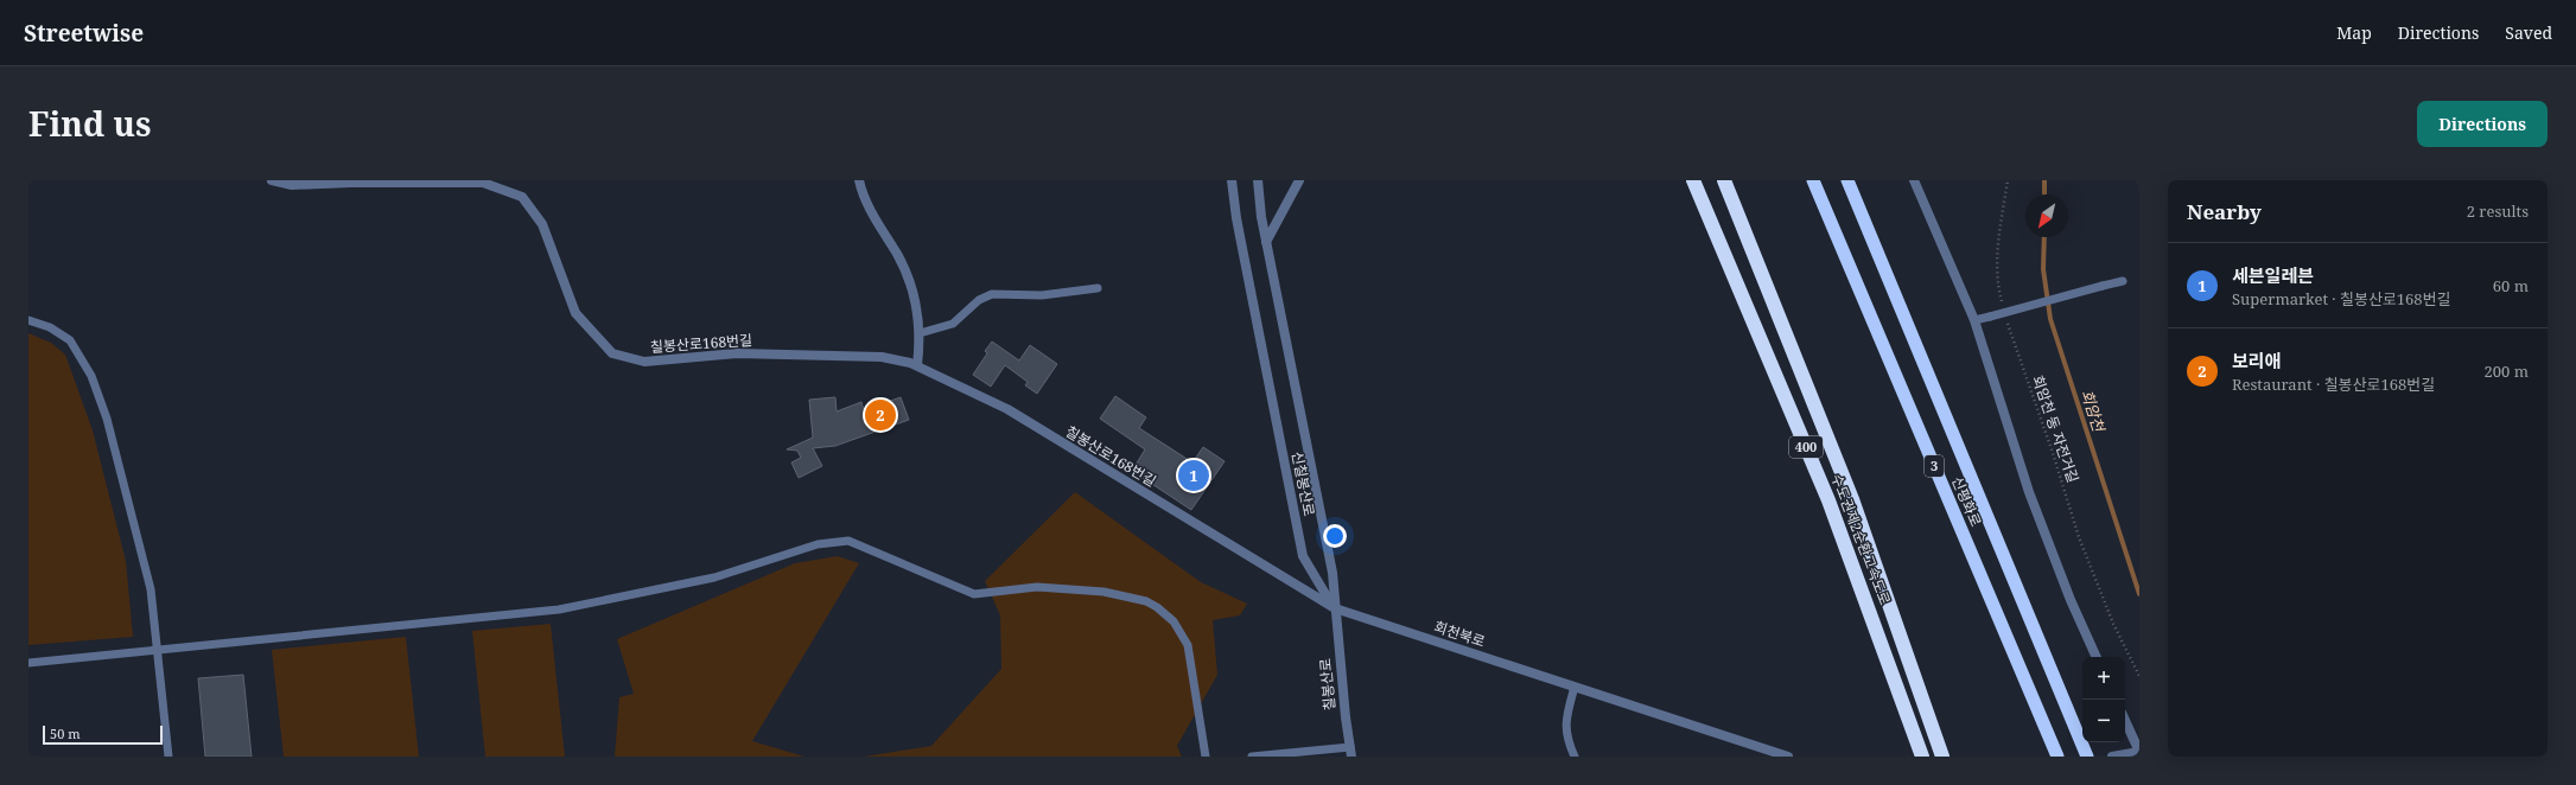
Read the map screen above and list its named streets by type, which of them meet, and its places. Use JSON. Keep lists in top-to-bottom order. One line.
{"streets":{"highway":["400","3","신평화로","수도권제2순환고속도로"],"street":["칠봉산로168번길","신칠봉산로","회천북로","칠봉산로"],"path":["회암천 동 자전거길"]},"crossings":[["칠봉산로168번길","신칠봉산로"],["칠봉산로168번길","회천북로"],["칠봉산로168번길","칠봉산로"],["신칠봉산로","회천북로"],["신칠봉산로","칠봉산로"],["회천북로","칠봉산로"]],"water":["회암천"],"scale_bar":"50 m","north":"bottom left","page":{"header":"Streetwise","nav":["Map","Directions","Saved"],"title":"Find us","buttons":"Directions","heading":["Nearby","2 results"],"list":[{"mark":"1","name":"세븐일레븐","note":"Supermarket · 칠봉산로168번길","value":"60 m"},{"mark":"2","name":"보리애","note":"Restaurant · 칠봉산로168번길","value":"200 m"}],"pins":["2","1"],"map_buttons":["+","−"],"scale":"50 m"}}
